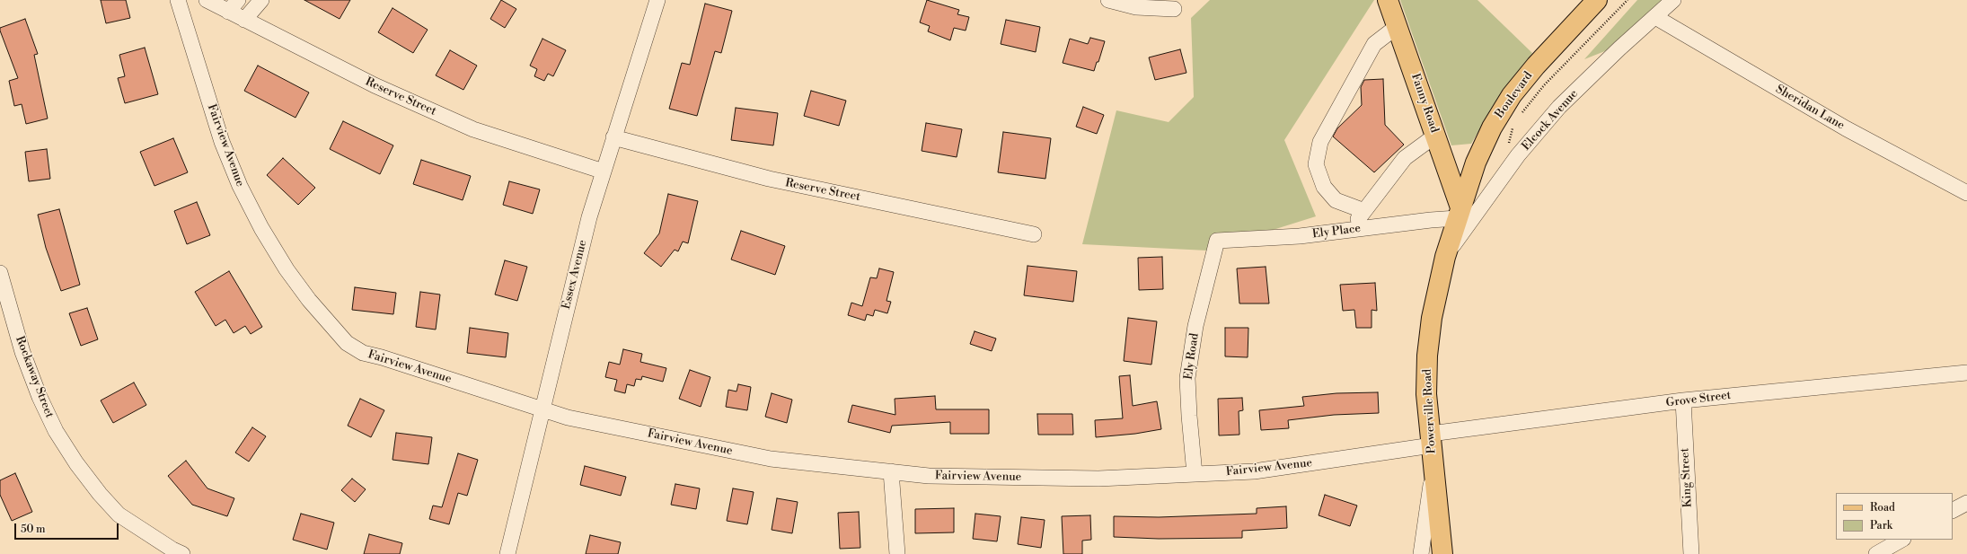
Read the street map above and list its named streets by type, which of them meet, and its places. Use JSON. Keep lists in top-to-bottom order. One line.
{"streets":{"main road":["Boulevard","Fanny Road","Powerville Road"],"street":["Reserve Street","Sheridan Lane","Elcock Avenue","Fairview Avenue","Ely Place","Essex Avenue","Ely Road","Rockaway Street","Grove Street","King Street"]},"crossings":[["Boulevard","Fanny Road"],["Boulevard","Ely Place"],["Boulevard","Powerville Road"],["Reserve Street","Essex Avenue"],["Fanny Road","Ely Place"],["Fanny Road","Powerville Road"],["Sheridan Lane","Elcock Avenue"],["Elcock Avenue","Powerville Road"],["Fairview Avenue","Essex Avenue"],["Fairview Avenue","Ely Road"],["Fairview Avenue","Grove Street"],["Fairview Avenue","Powerville Road"],["Ely Place","Ely Road"],["Ely Place","Powerville Road"],["Grove Street","Powerville Road"],["Grove Street","King Street"]],"legend":["Road","Park"],"scale_bar":"50 m"}
